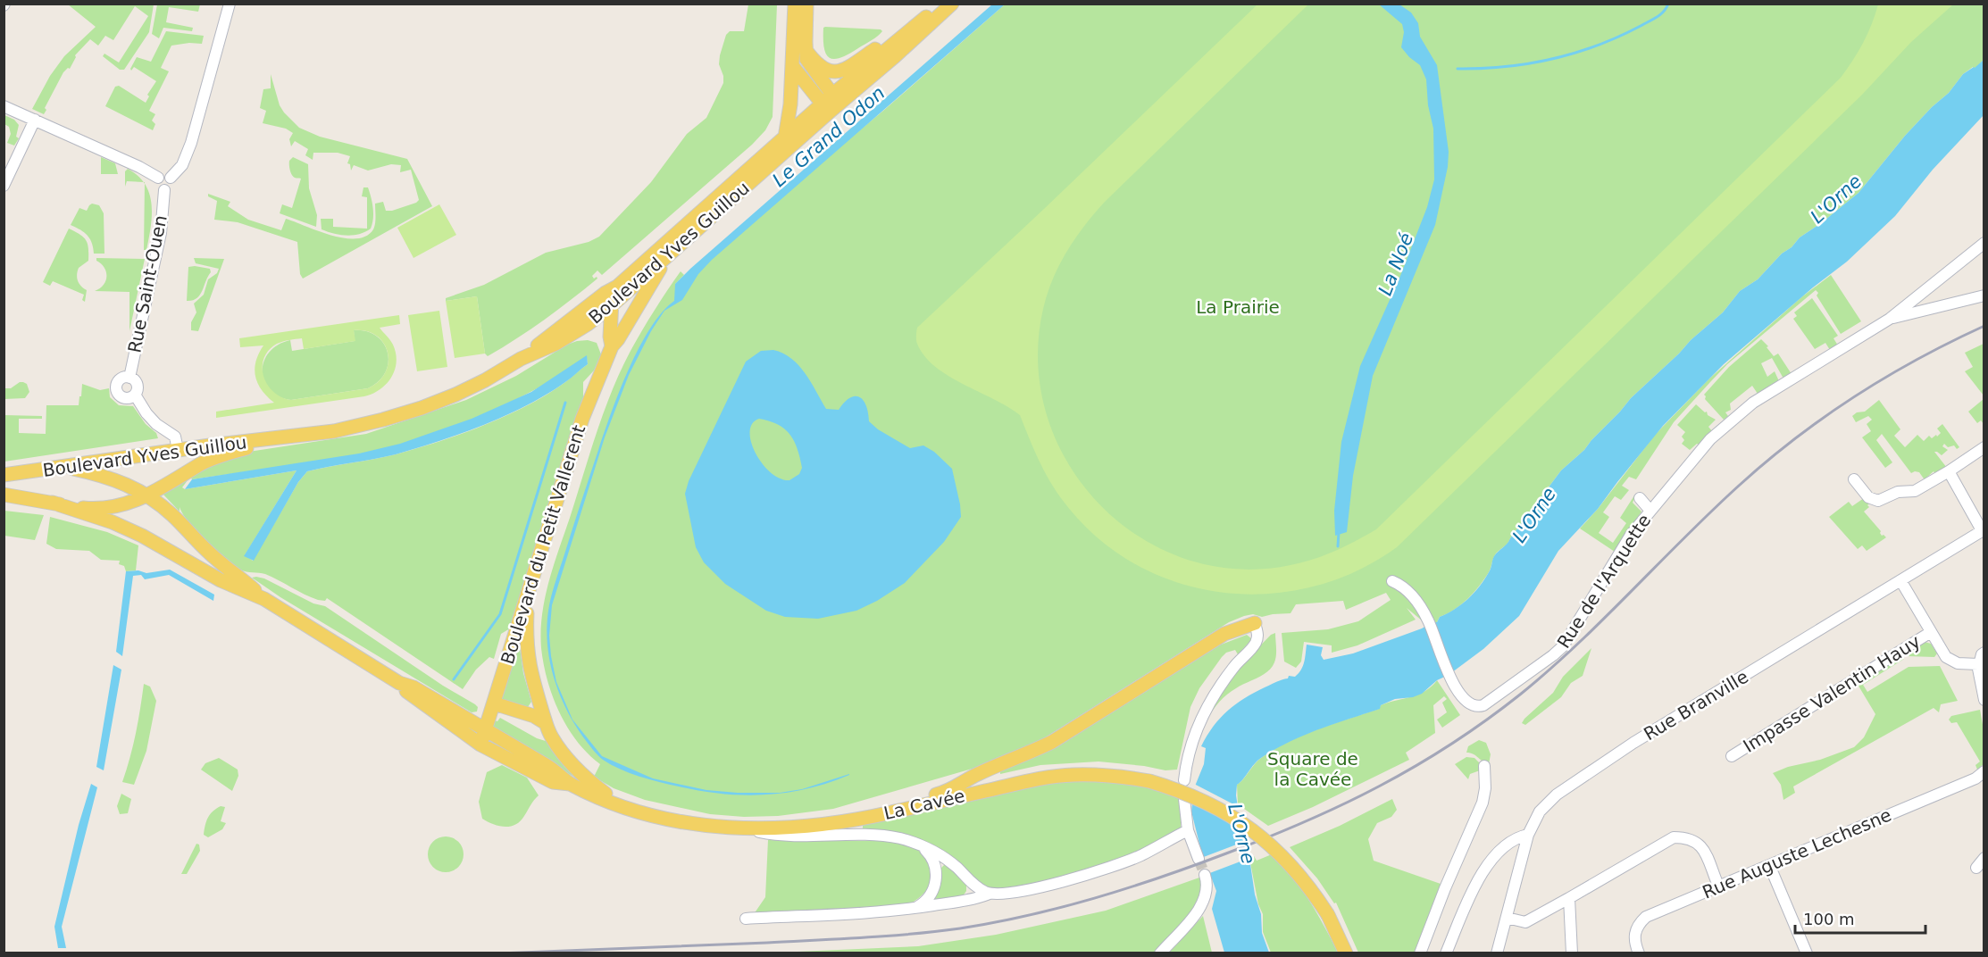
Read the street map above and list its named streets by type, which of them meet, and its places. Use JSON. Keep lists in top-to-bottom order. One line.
{"streets":{"main road":["Boulevard Yves Guillou","Boulevard du Petit Vallerent","La Cavée"],"street":["Rue Saint-Ouen","Rue de l'Arquette","Impasse Valentin Hauy","Rue Branville","Rue Auguste Lechesne"]},"crossings":[["Boulevard Yves Guillou","Rue Saint-Ouen"],["Boulevard Yves Guillou","Boulevard du Petit Vallerent"]],"water":["Le Grand Odon","L'Orne","La Noé"],"parks":["La Prairie","Square de la Cavée"],"scale_bar":"100 m"}
